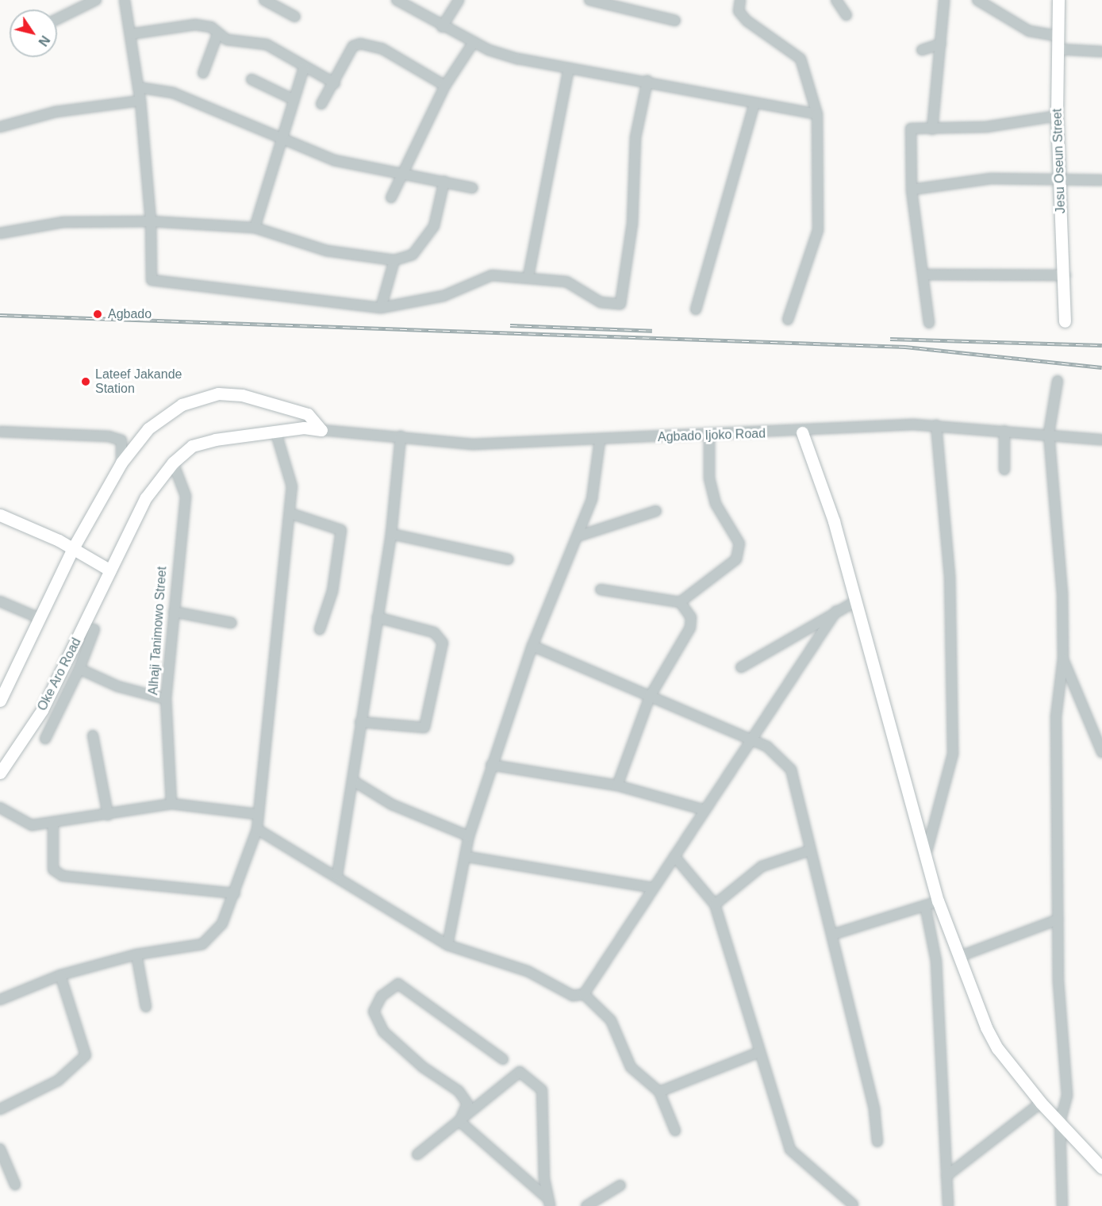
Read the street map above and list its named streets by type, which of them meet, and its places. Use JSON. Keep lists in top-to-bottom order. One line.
{"streets":{"main road":["Jesu Oseun Street","Agbado Ijoko Road","Oke Aro Road"],"street":["Alhaji Tanimowo Street"]},"crossings":[["Agbado Ijoko Road","Alhaji Tanimowo Street"],["Agbado Ijoko Road","Oke Aro Road"]],"places":["Agbado","Lateef Jakande Station"],"north":"bottom right"}
